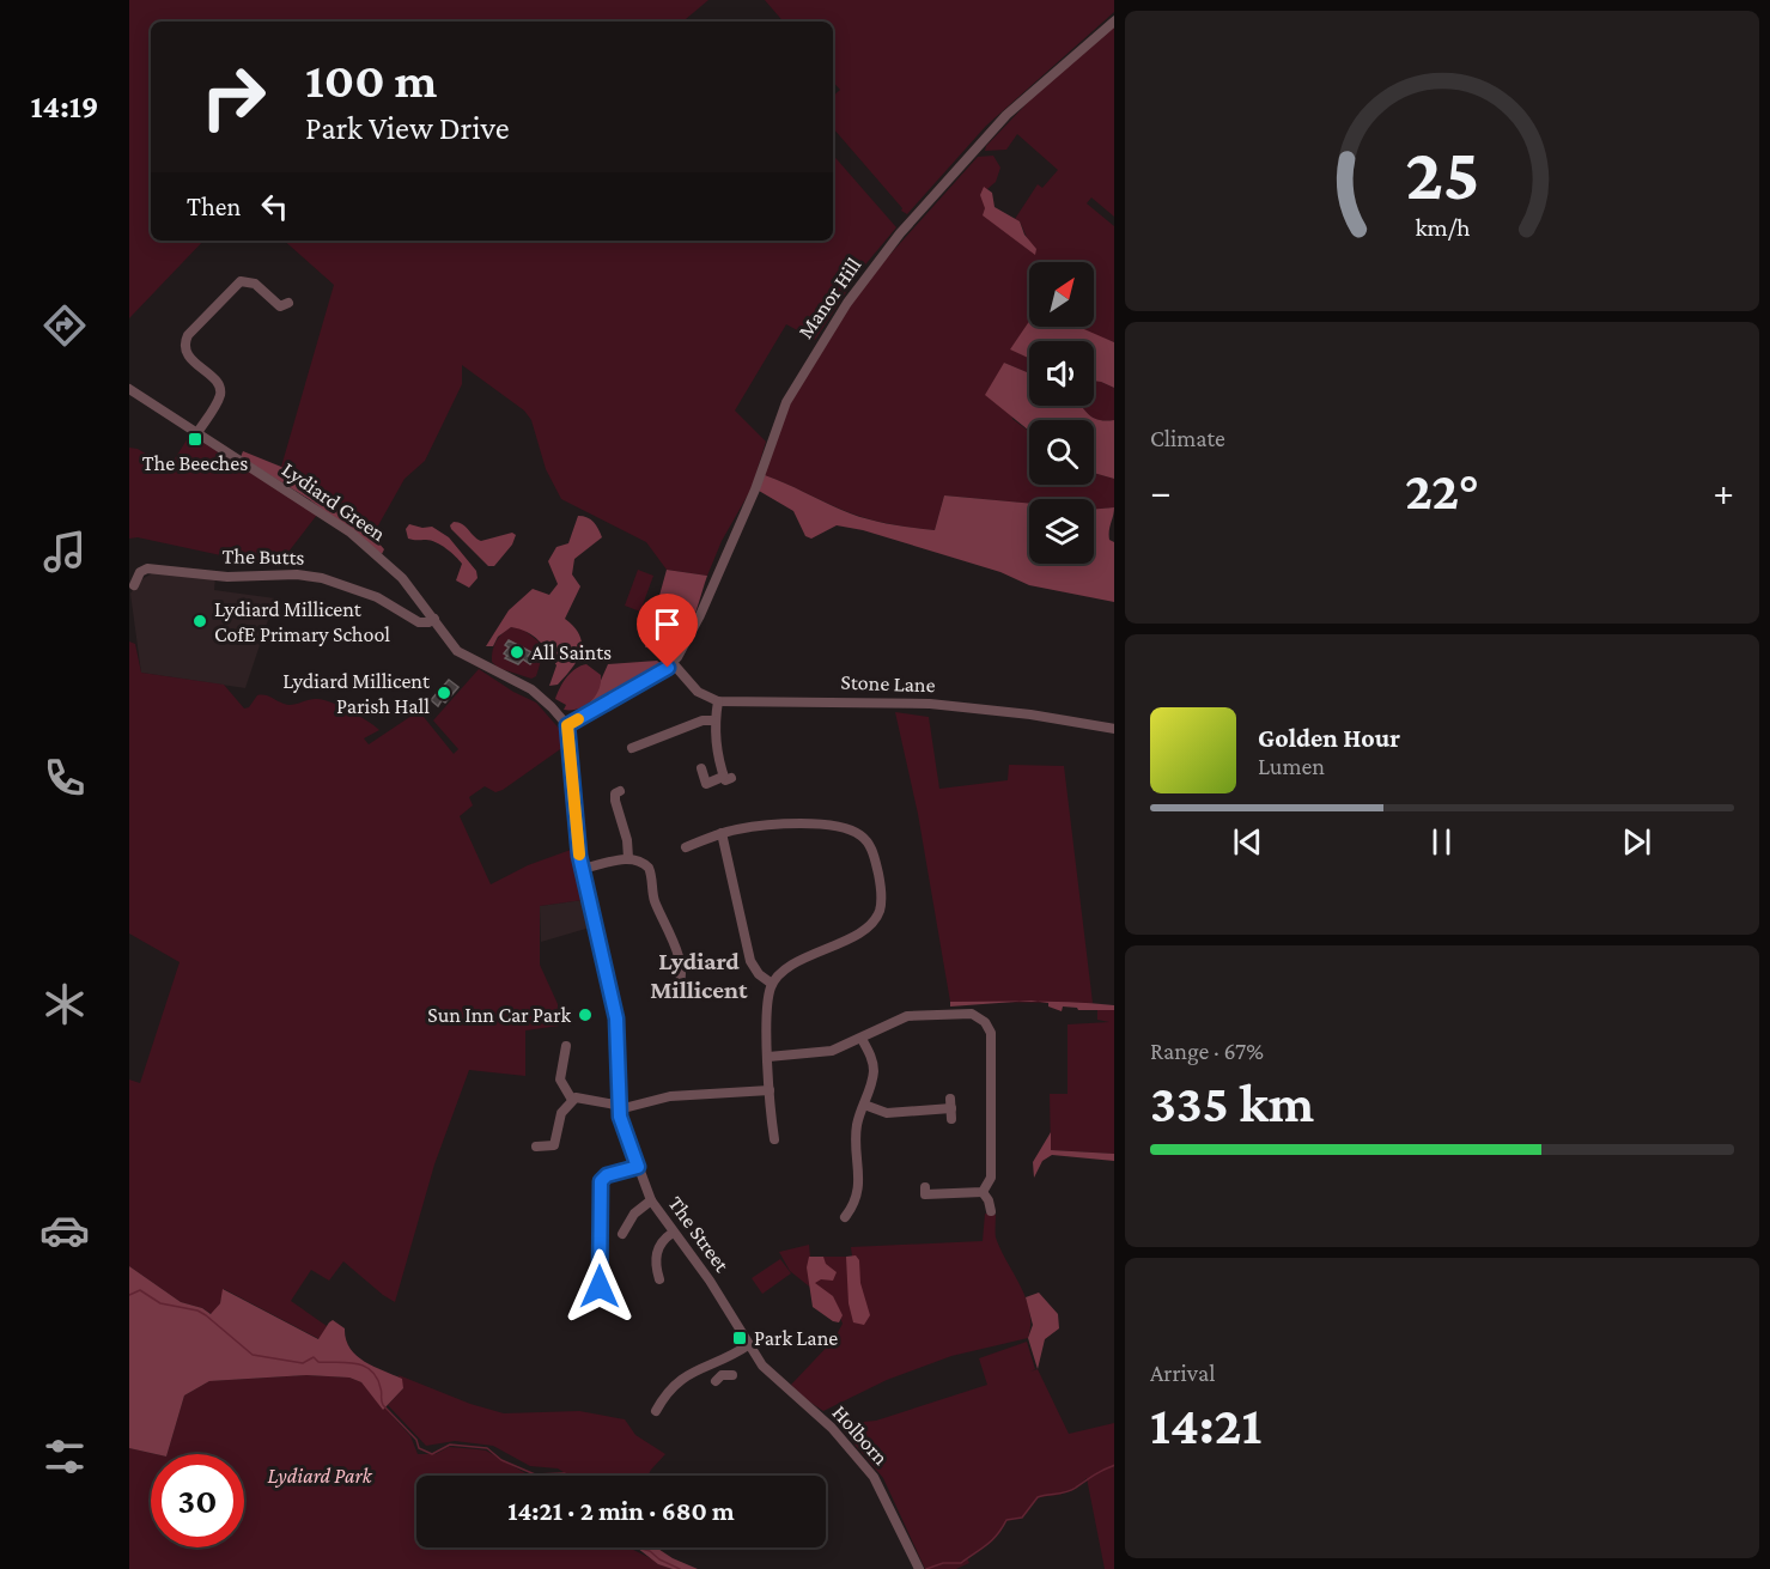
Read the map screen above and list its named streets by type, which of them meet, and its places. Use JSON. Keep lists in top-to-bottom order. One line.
{"streets":{"street":["Manor Hill","Lydiard Green","The Butts","Stone Lane","The Street","Holborn"]},"crossings":[["Lydiard Green","The Butts"],["Lydiard Green","The Street"],["The Street","Holborn"]],"districts":["Lydiard Millicent"],"parks":["Lydiard Park"],"places":{"transit":["The Beeches","Park Lane"],"other":["Lydiard Millicent CofE Primary School","All Saints","Lydiard Millicent Parish Hall","Sun Inn Car Park"]},"north":"top right","page":{"tabs":"14:19","turn":["100 m","Park View Drive"],"then":"Then","tile":["Climate",["Range · 67%","335 km"],["Arrival","14:21"]],"heat":["−","22°","+"],"song":["Golden Hour","Lumen"],"limit":"30","trip":"14:21 · 2 min · 680 m","gauge":["25","km/h"]}}
